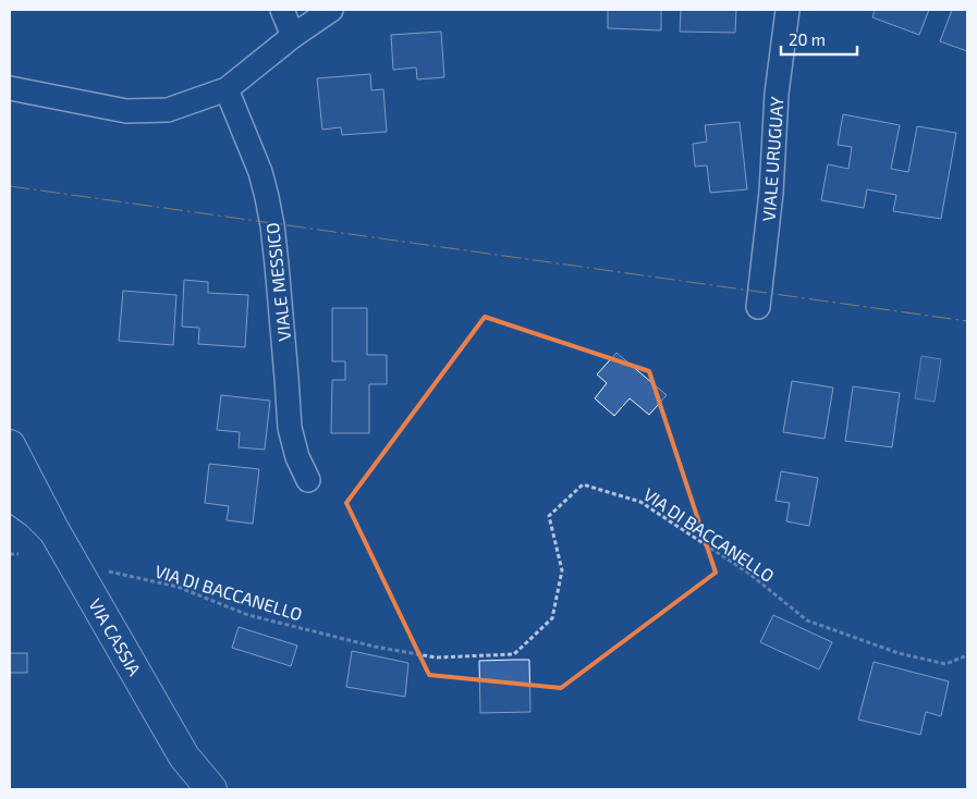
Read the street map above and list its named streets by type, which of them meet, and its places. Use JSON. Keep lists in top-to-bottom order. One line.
{"streets":{"main road":["VIA CASSIA"],"street":["VIALE URUGUAY","VIALE MESSICO"],"path":["VIA DI BACCANELLO"]},"scale_bar":"20 m"}
